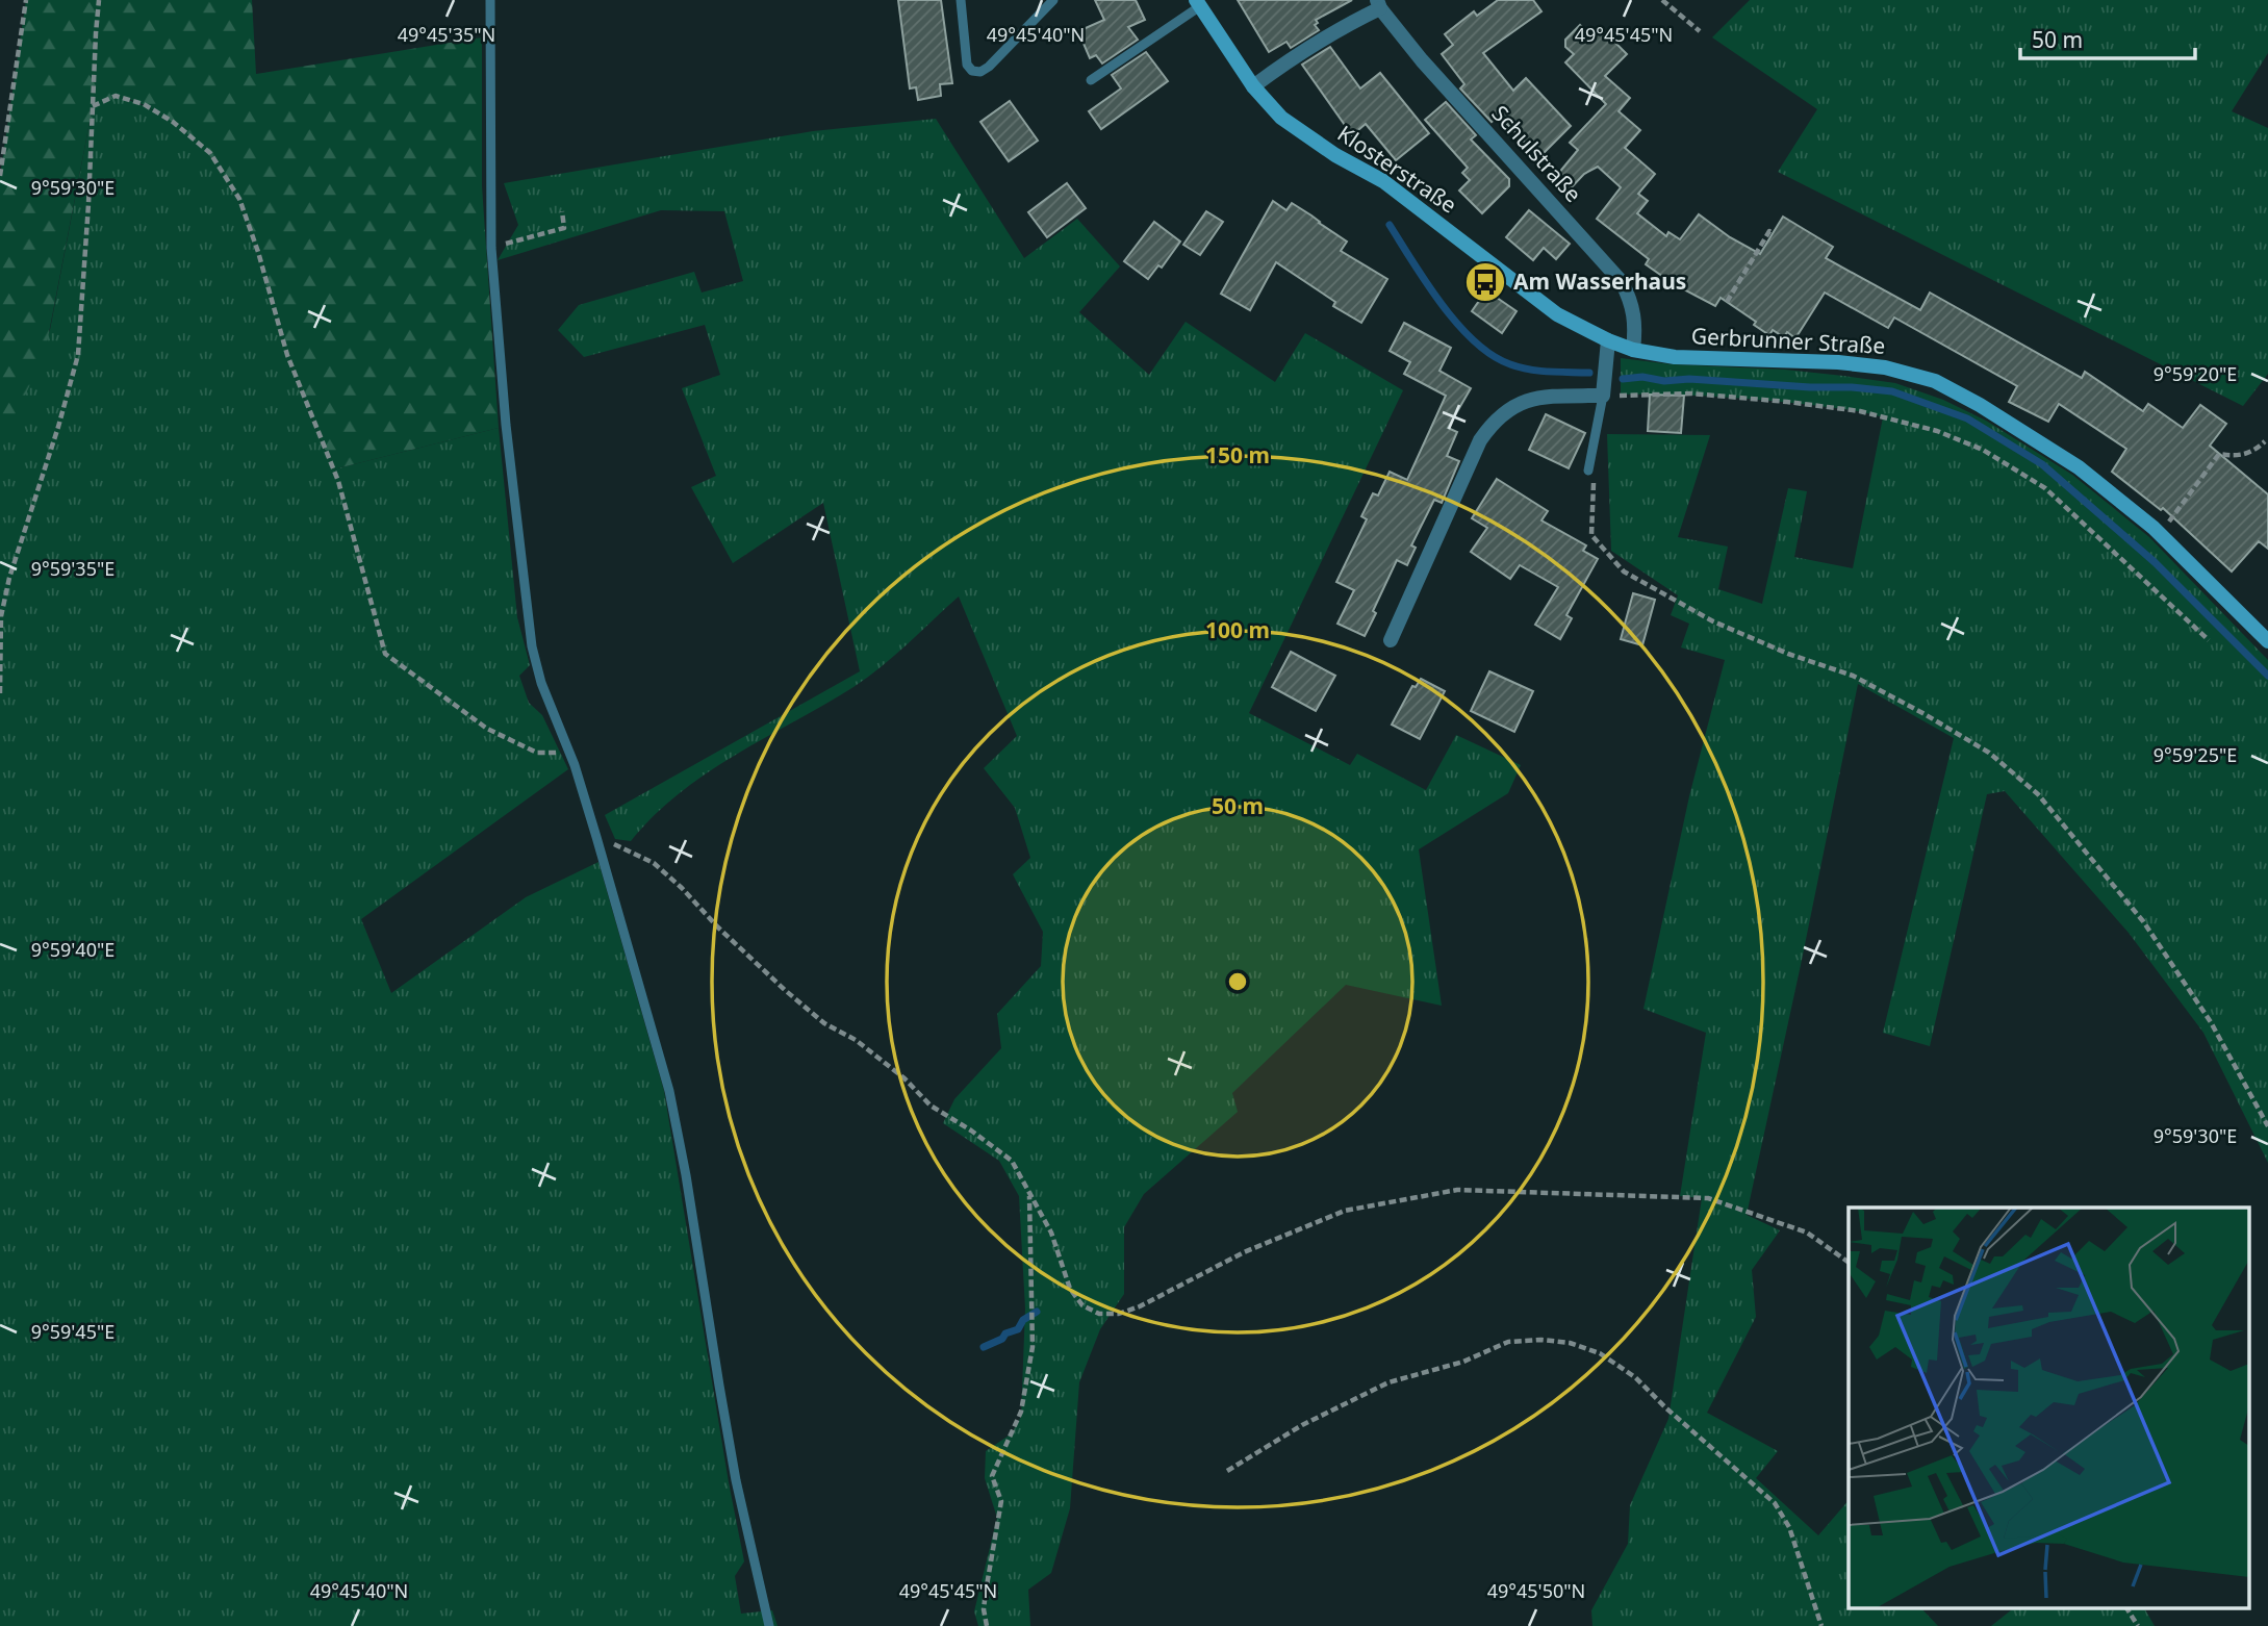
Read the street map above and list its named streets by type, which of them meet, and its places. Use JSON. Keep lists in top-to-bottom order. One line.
{"streets":{"street":["Schulstraße","Klosterstraße","Gerbrunner Straße"]},"crossings":[["Schulstraße","Gerbrunner Straße"],["Klosterstraße","Gerbrunner Straße"]],"places":{"bus stop":["Am Wasserhaus"]},"scale_bar":"50 m","coordinates":["49°45'35\"N","49°45'40\"N","49°45'45\"N","9°59'30\"E","9°59'20\"E","9°59'35\"E","9°59'25\"E","9°59'40\"E","9°59'45\"E","49°45'50\"N"],"rings":["150 m","100 m","50 m"]}
